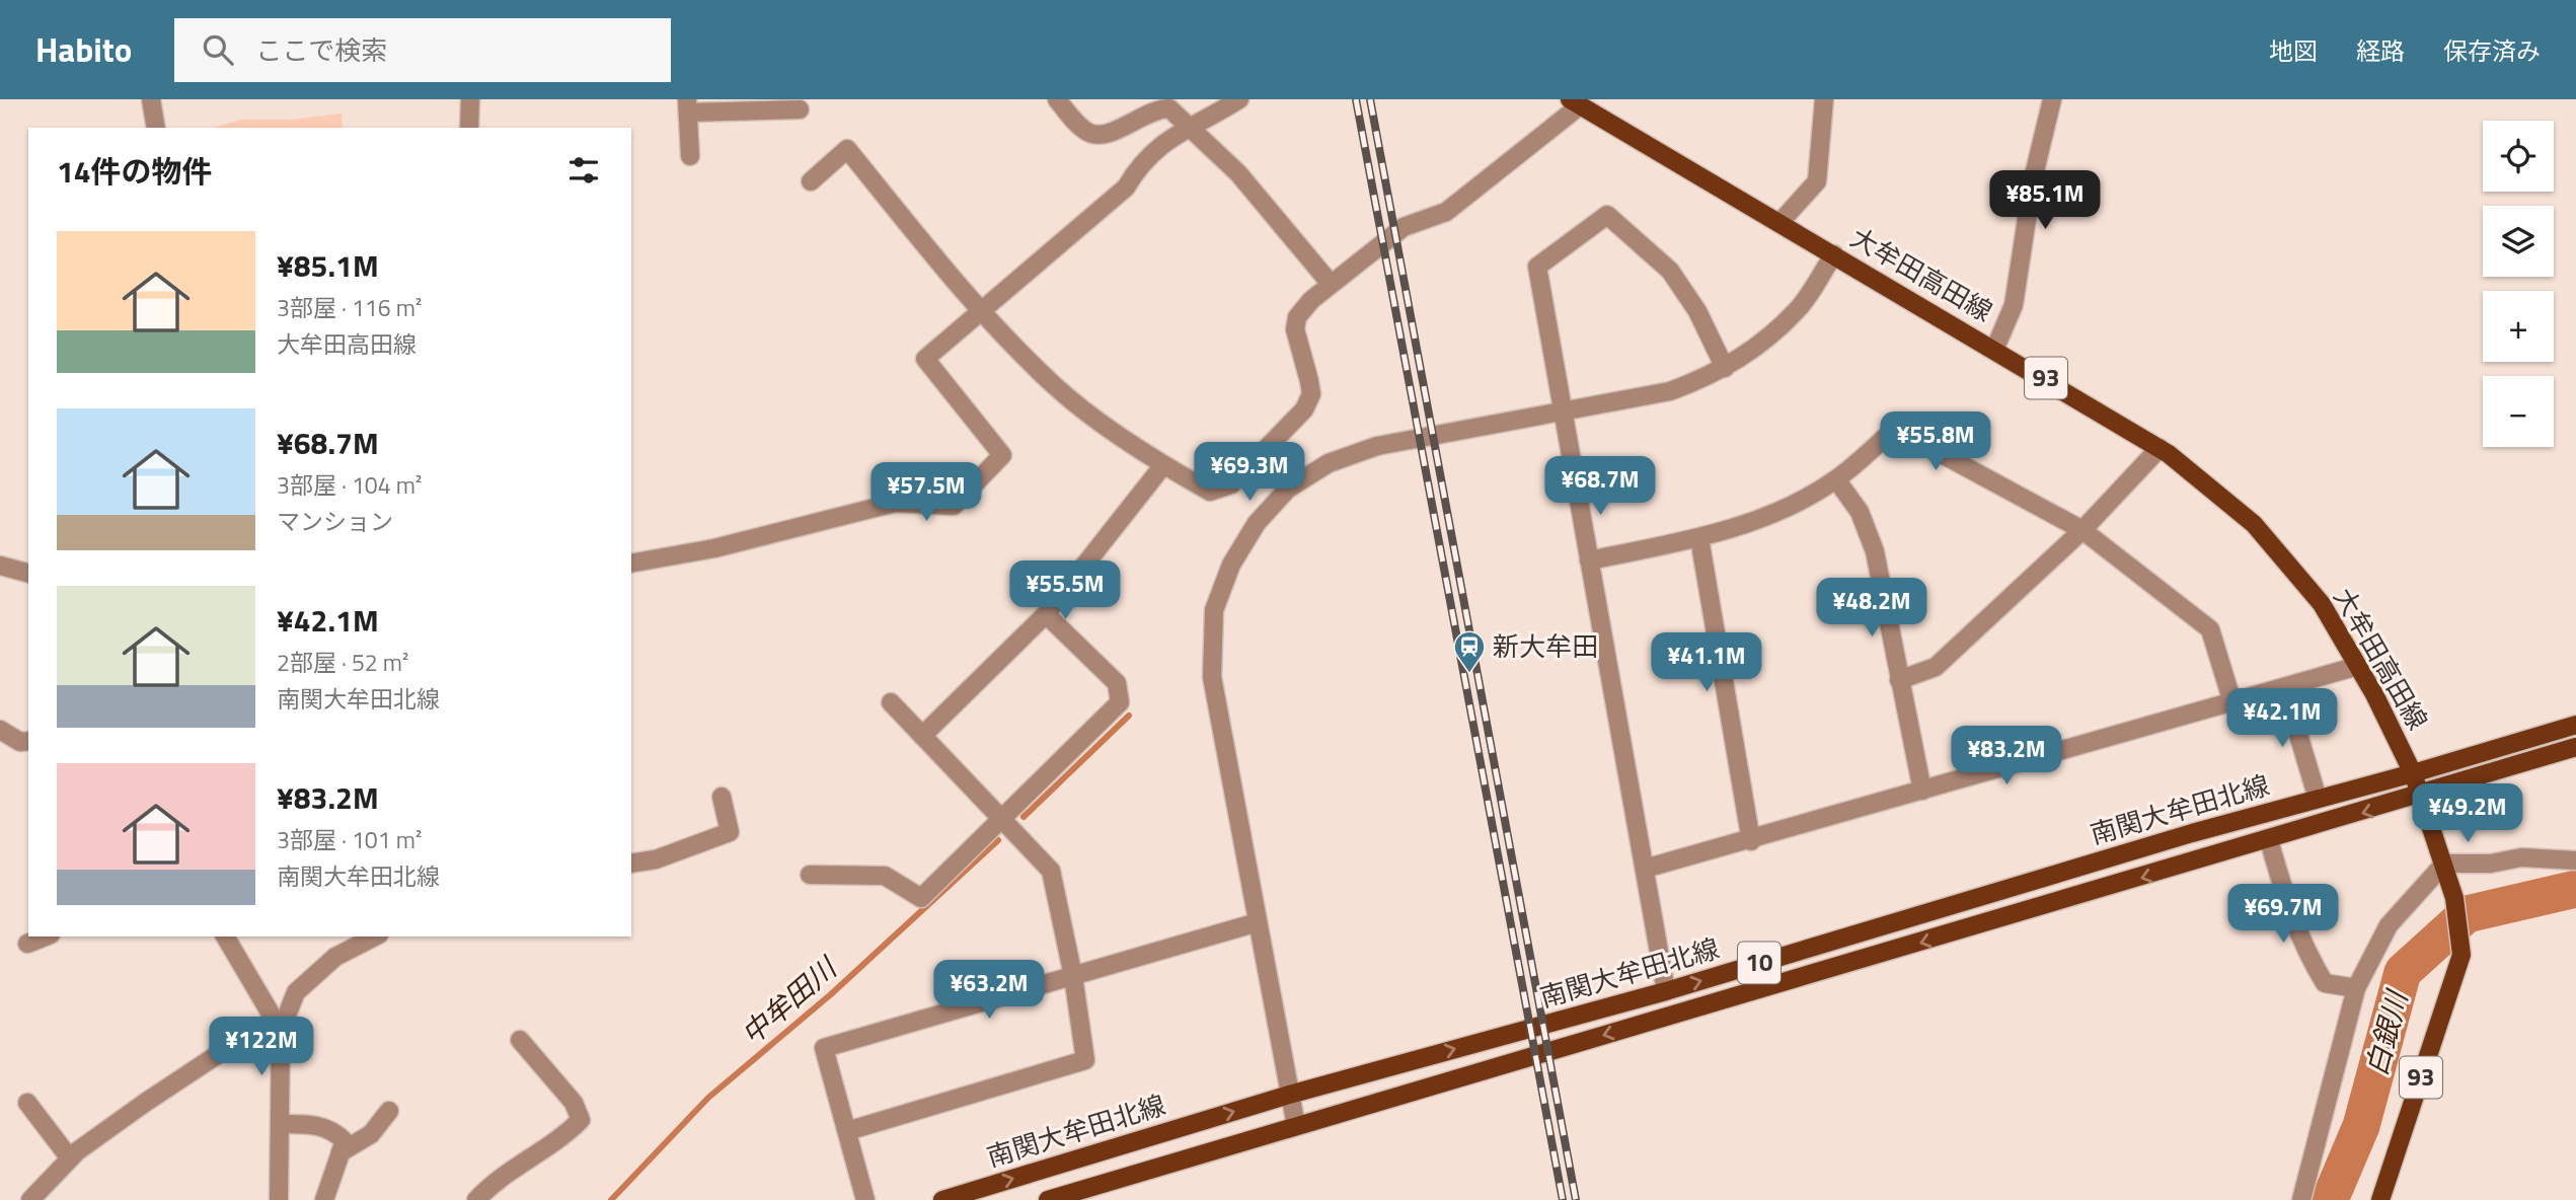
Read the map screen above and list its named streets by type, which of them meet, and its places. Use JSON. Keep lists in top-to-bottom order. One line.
{"streets":{"main road":["大牟田高田線","93","南関大牟田北線","10"]},"crossings":[["大牟田高田線","南関大牟田北線"]],"water":["中牟田川","白銀川"],"places":{"station":["新大牟田"]},"page":{"header":"Habito","search":"ここで検索","nav":["地図","経路","保存済み"],"map_buttons":["+","−"],"heading":"14件の物件","price":["¥85.1M","¥55.8M","¥69.3M","¥68.7M","¥57.5M","¥55.5M","¥48.2M","¥41.1M","¥42.1M","¥83.2M","¥49.2M","¥69.7M","¥63.2M","¥122M"],"list":[{"name":"¥85.1M","note":"3部屋 · 116 m² · 大牟田高田線"},{"name":"¥68.7M","note":"3部屋 · 104 m² · マンション"},{"name":"¥42.1M","note":"2部屋 · 52 m² · 南関大牟田北線"},{"name":"¥83.2M","note":"3部屋 · 101 m² · 南関大牟田北線"}]}}
